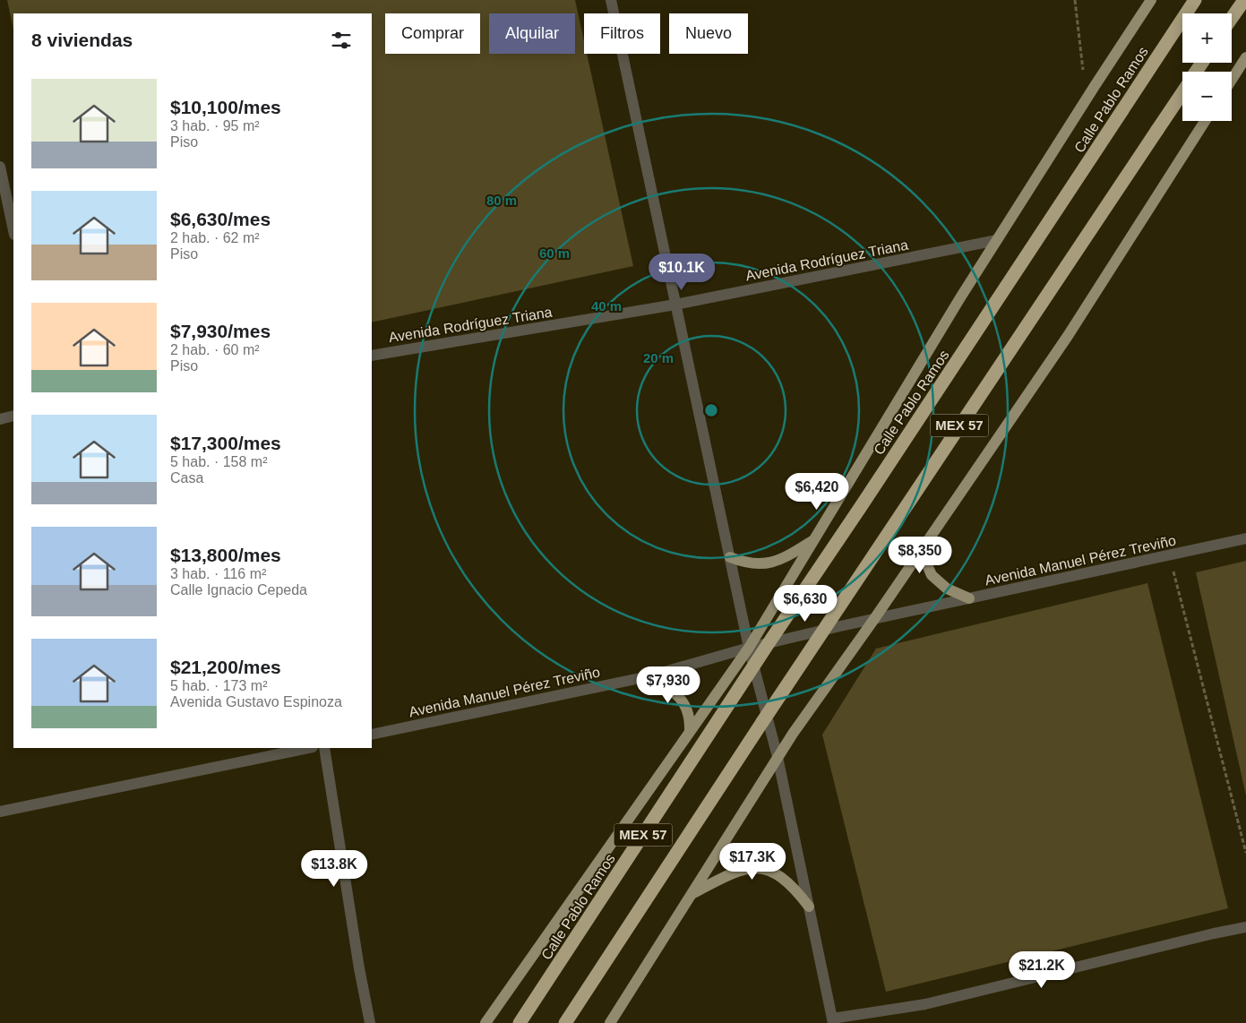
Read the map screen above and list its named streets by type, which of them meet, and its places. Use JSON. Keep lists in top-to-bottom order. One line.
{"streets":{"highway":["Calle Pablo Ramos","MEX 57"],"street":["Avenida Rodríguez Triana","Avenida Manuel Pérez Treviño"]},"page":{"map_buttons":["+","−"],"chip":["Comprar","Alquilar","Filtros","Nuevo"],"heading":"8 viviendas","list":[{"name":"$10,100/mes","note":"3 hab. · 95 m² · Piso"},{"name":"$6,630/mes","note":"2 hab. · 62 m² · Piso"},{"name":"$7,930/mes","note":"2 hab. · 60 m² · Piso"},{"name":"$17,300/mes","note":"5 hab. · 158 m² · Casa"},{"name":"$13,800/mes","note":"3 hab. · 116 m² · Calle Ignacio Cepeda"},{"name":"$21,200/mes","note":"5 hab. · 173 m² · Avenida Gustavo Espinoza"}],"price":["$10.1K","$6,420","$8,350","$6,630","$7,930","$17.3K","$13.8K","$21.2K"]},"rings":["80 m","60 m","40 m","20 m"]}
